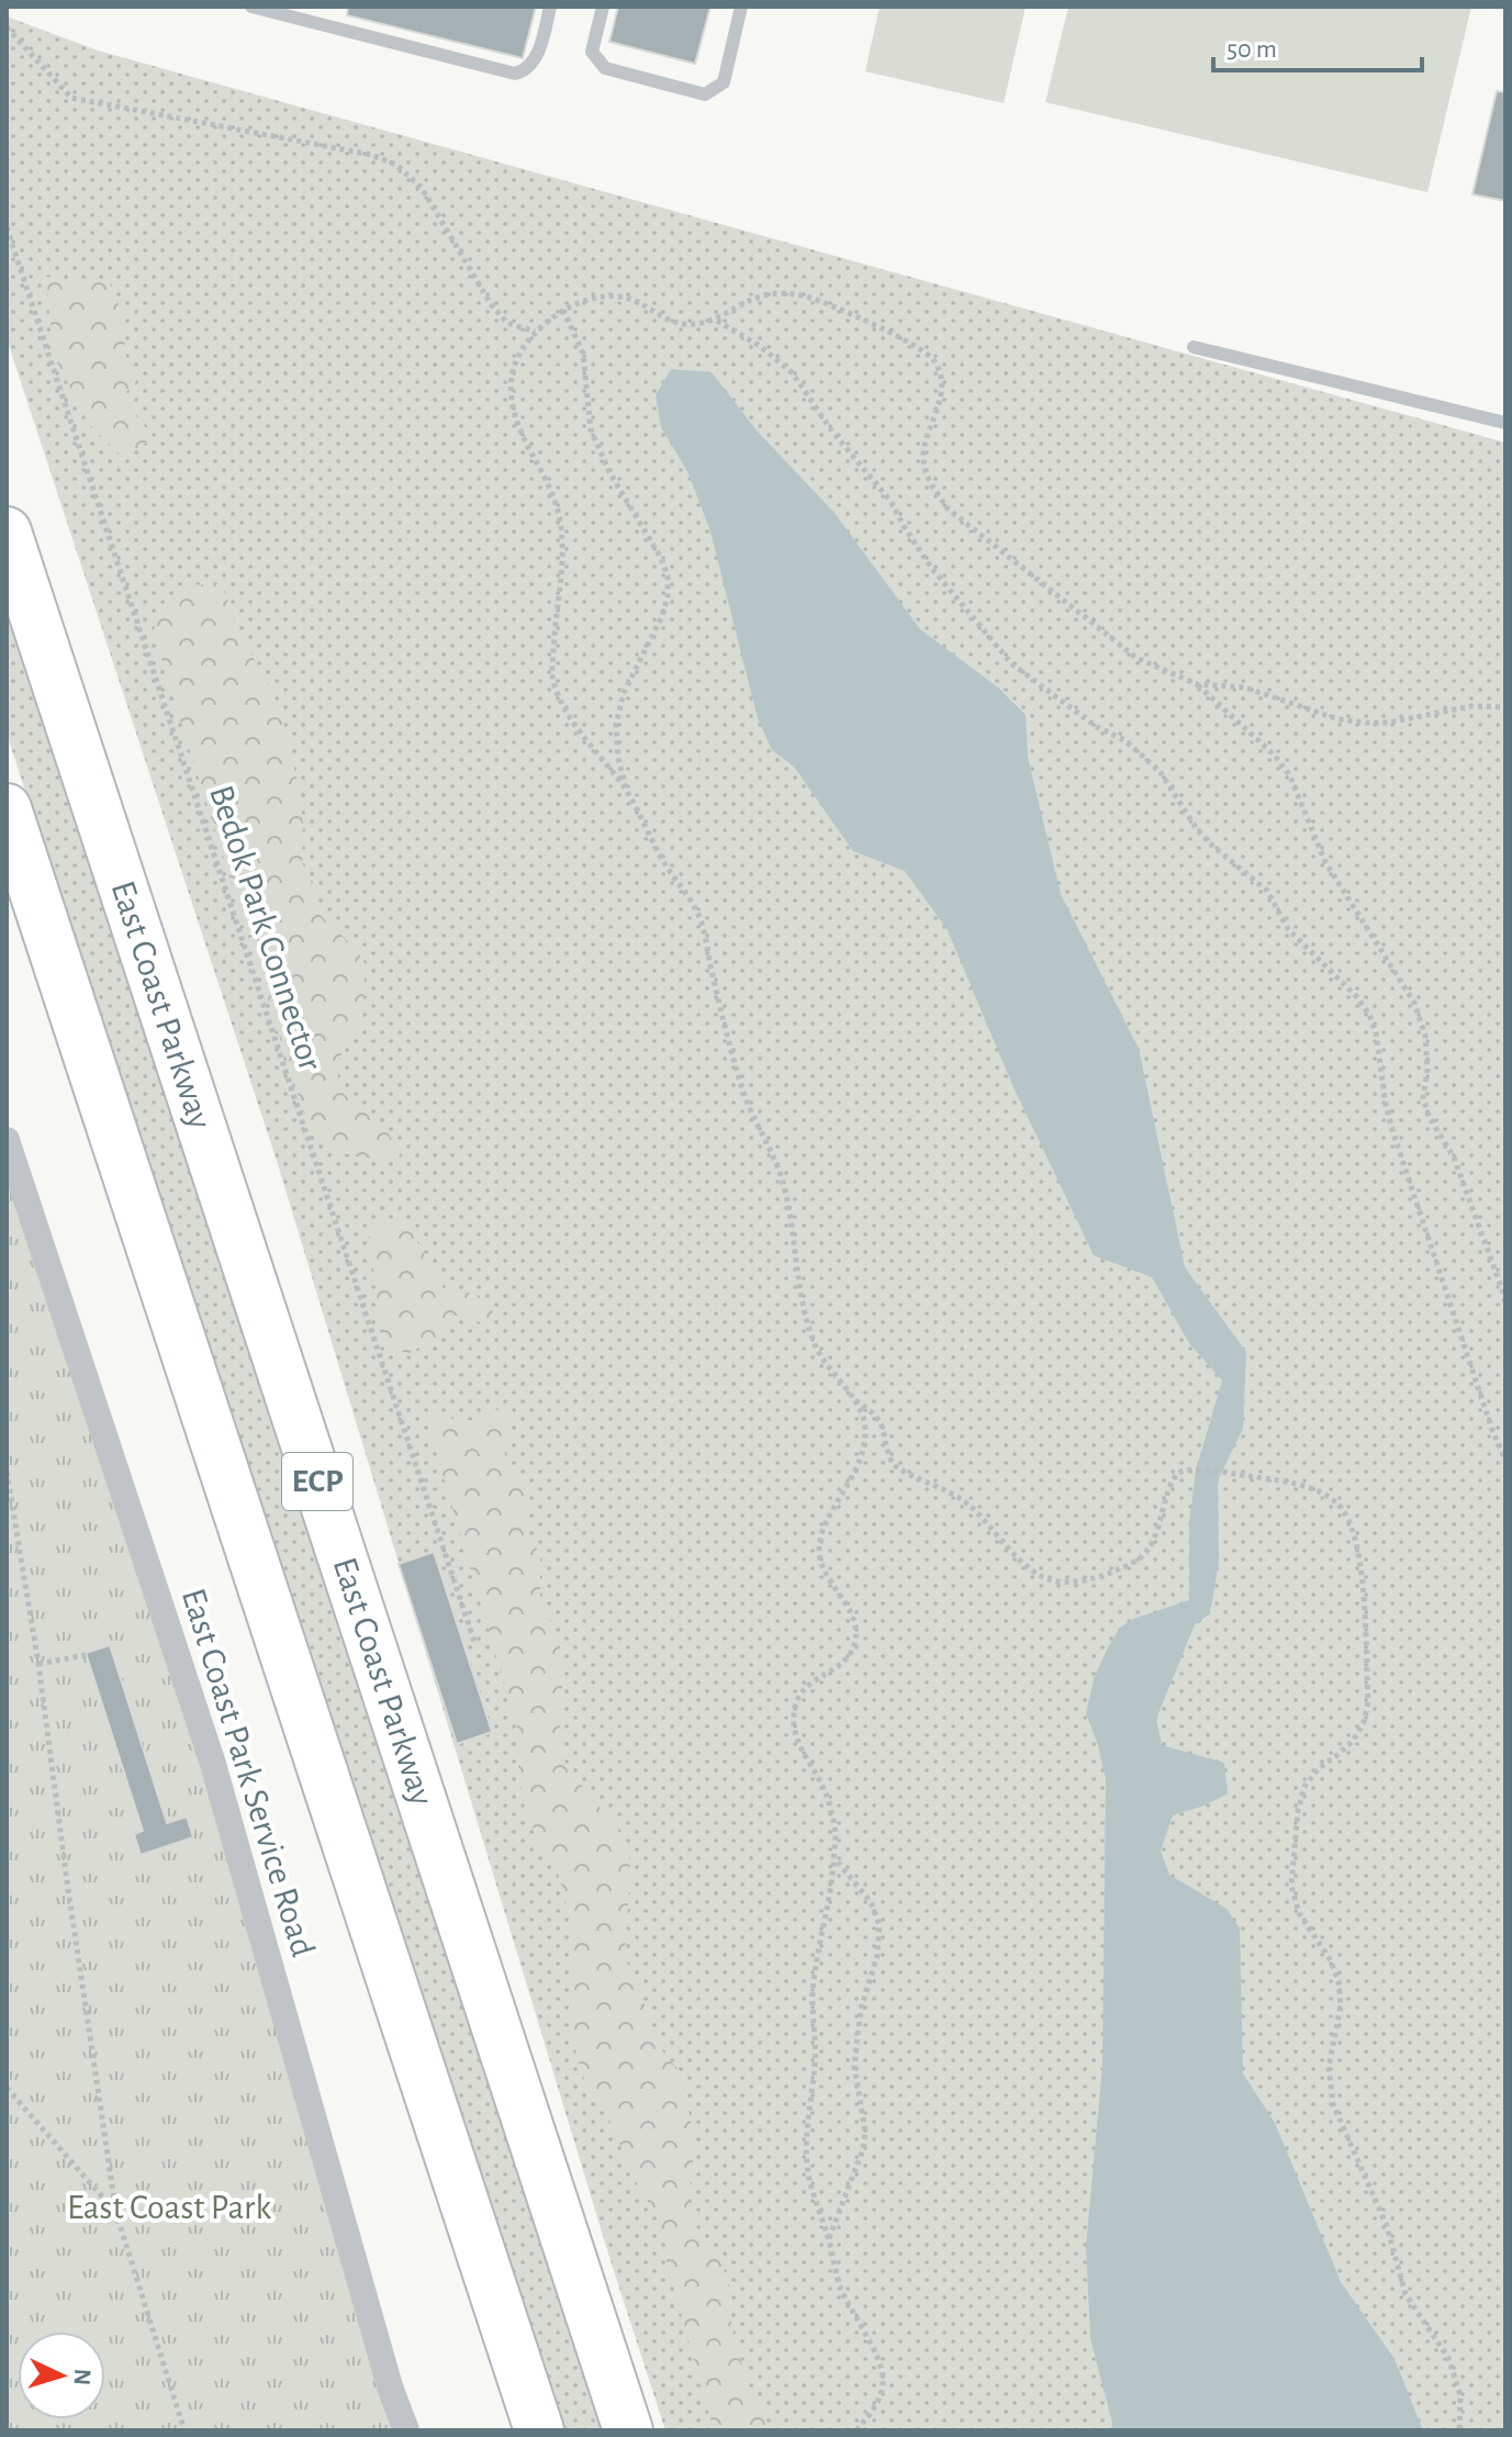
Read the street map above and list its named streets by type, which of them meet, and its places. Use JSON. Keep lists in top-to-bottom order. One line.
{"streets":{"highway":["East Coast Parkway","ECP"],"street":["East Coast Park Service Road"],"path":["Bedok Park Connector"]},"parks":["East Coast Park"],"scale_bar":"50 m","north":"right"}
